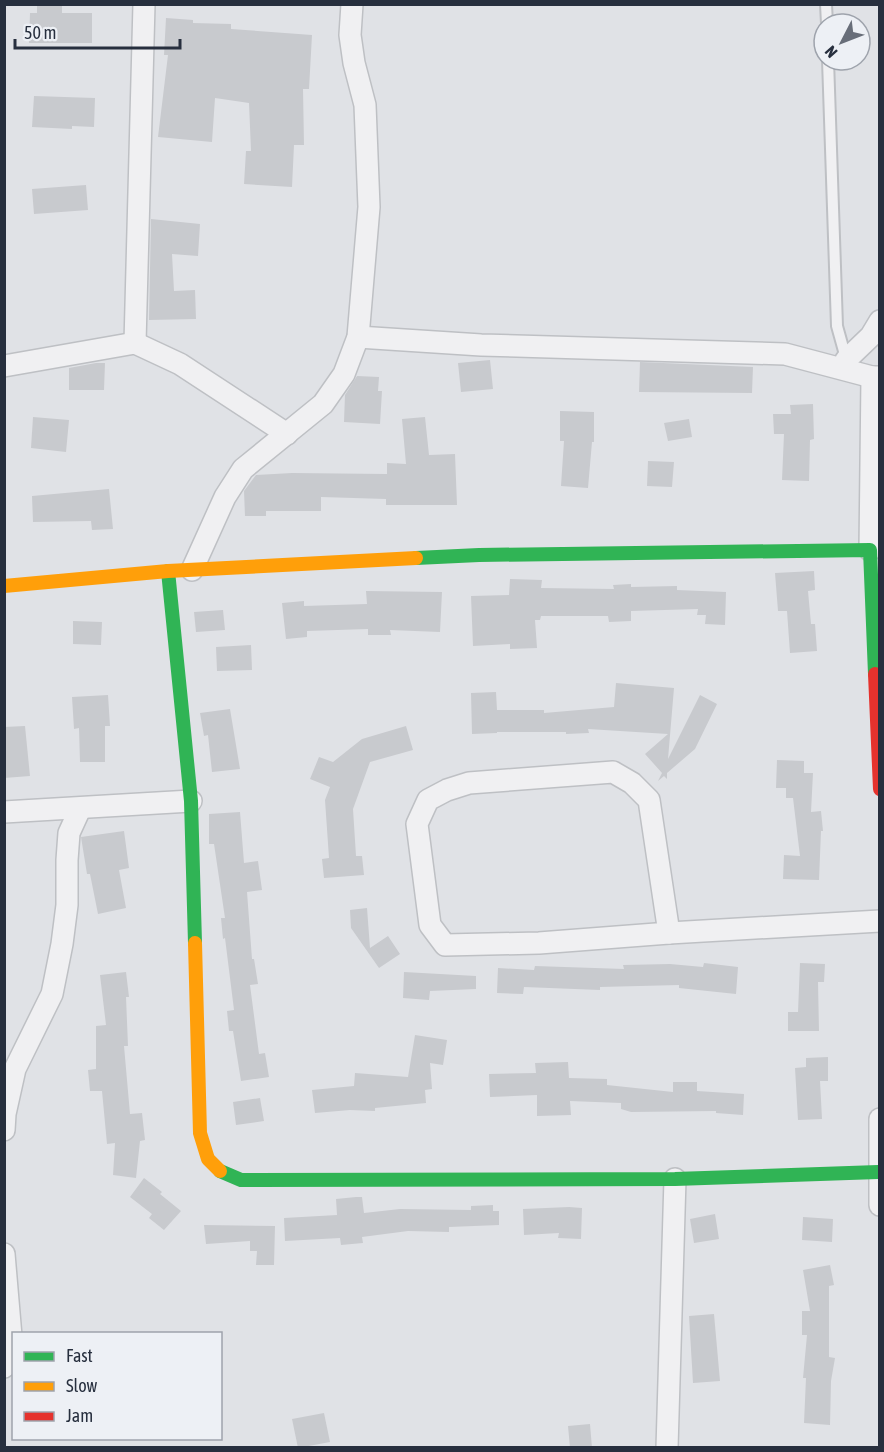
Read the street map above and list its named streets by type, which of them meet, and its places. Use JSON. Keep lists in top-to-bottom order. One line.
{"legend":["Fast","Slow","Jam"],"scale_bar":"50 m","north":"bottom left"}
